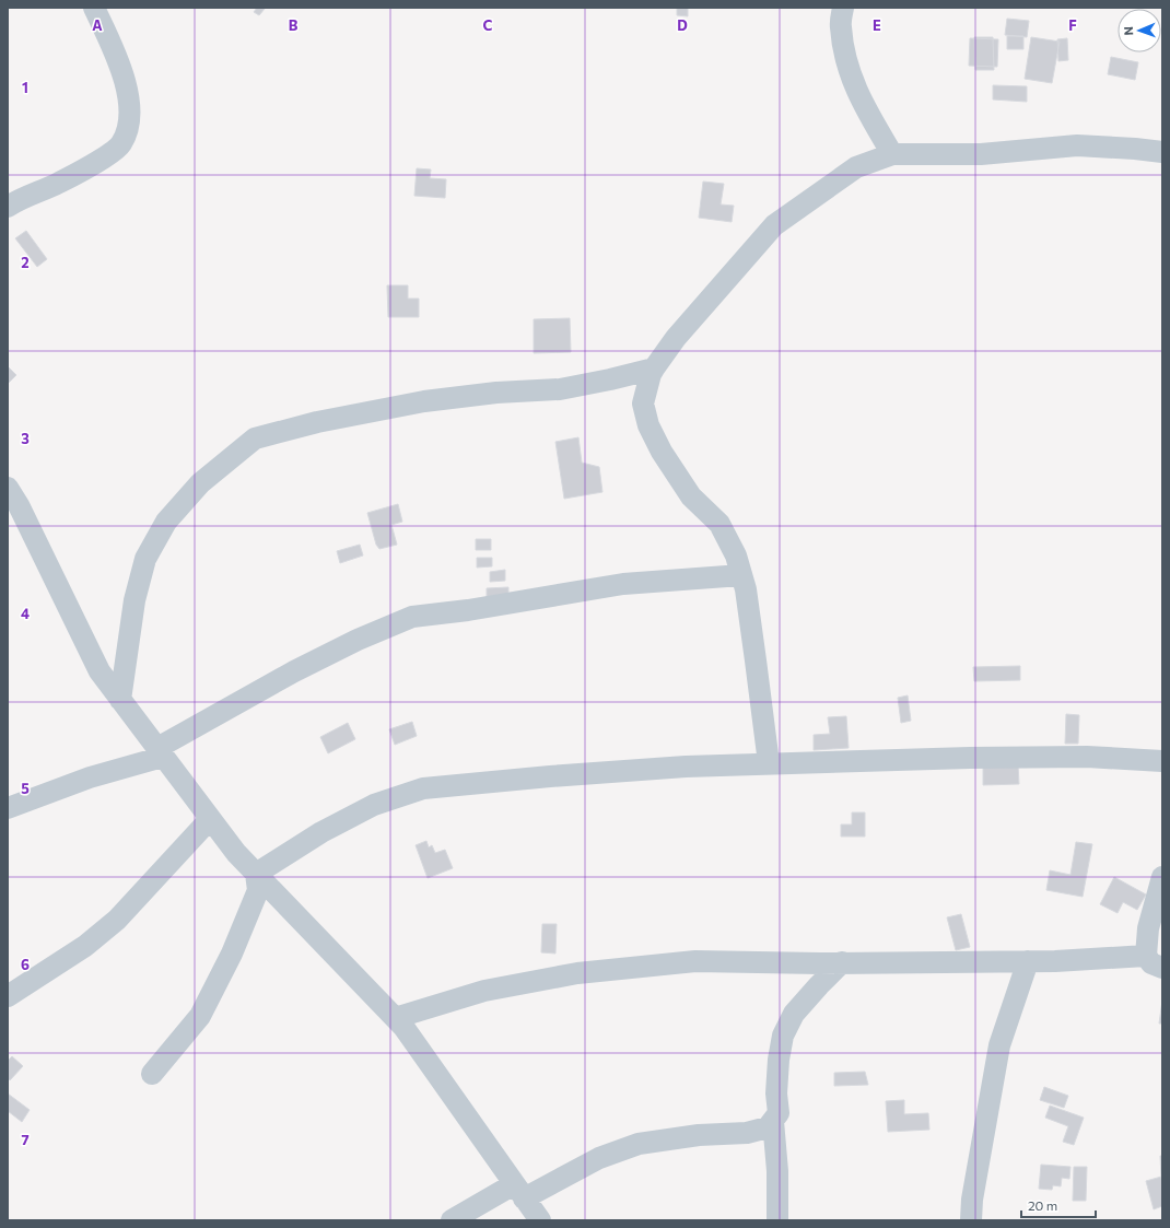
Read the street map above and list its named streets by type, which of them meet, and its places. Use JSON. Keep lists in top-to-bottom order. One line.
{"scale_bar":"20 m","north":"left","grid":{"columns":["A","B","C","D","E","F"],"rows":["1","2","3","4","5","6","7"]}}
